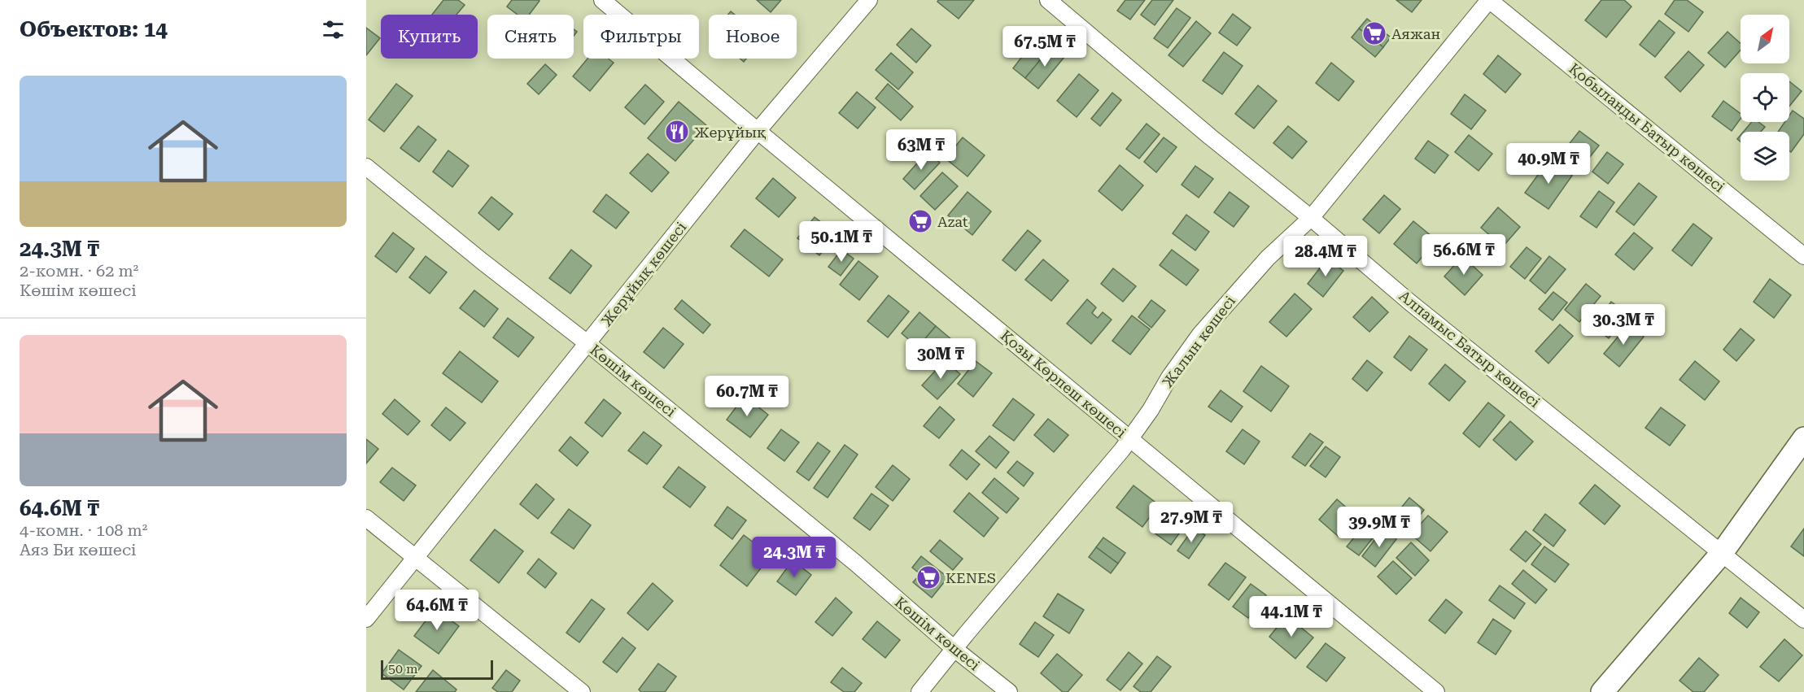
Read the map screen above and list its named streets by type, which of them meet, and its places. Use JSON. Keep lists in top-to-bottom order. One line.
{"streets":{"street":["Қобыланды Батыр көшесі","Жерұйық көшесі","Жалын көшесі","Алпамыс Батыр көшесі","Көшім көшесі","Қозы Көрпеш көшесі"]},"crossings":[["Қобыланды Батыр көшесі","Жалын көшесі"],["Жерұйық көшесі","Көшім көшесі"],["Жерұйық көшесі","Қозы Көрпеш көшесі"],["Жалын көшесі","Алпамыс Батыр көшесі"],["Жалын көшесі","Көшім көшесі"],["Жалын көшесі","Қозы Көрпеш көшесі"]],"places":{"supermarket":["Аяжан","Azat","KENES"],"restaurant":["Жерұйық"]},"scale_bar":"50 m","north":"top right","page":{"heading":"Объектов: 14","chip":["Купить","Снять","Фильтры","Новое"],"price":["67.5M ₸","63M ₸","40.9M ₸","50.1M ₸","56.6M ₸","28.4M ₸","30.3M ₸","30M ₸","60.7M ₸","27.9M ₸","39.9M ₸","24.3M ₸","64.6M ₸","44.1M ₸"],"list":[{"name":"24.3M ₸","note":"2-комн. · 62 m² · Көшім көшесі"},{"name":"64.6M ₸","note":"4-комн. · 108 m² · Аяз Би көшесі"}],"scale":"50 m"}}
